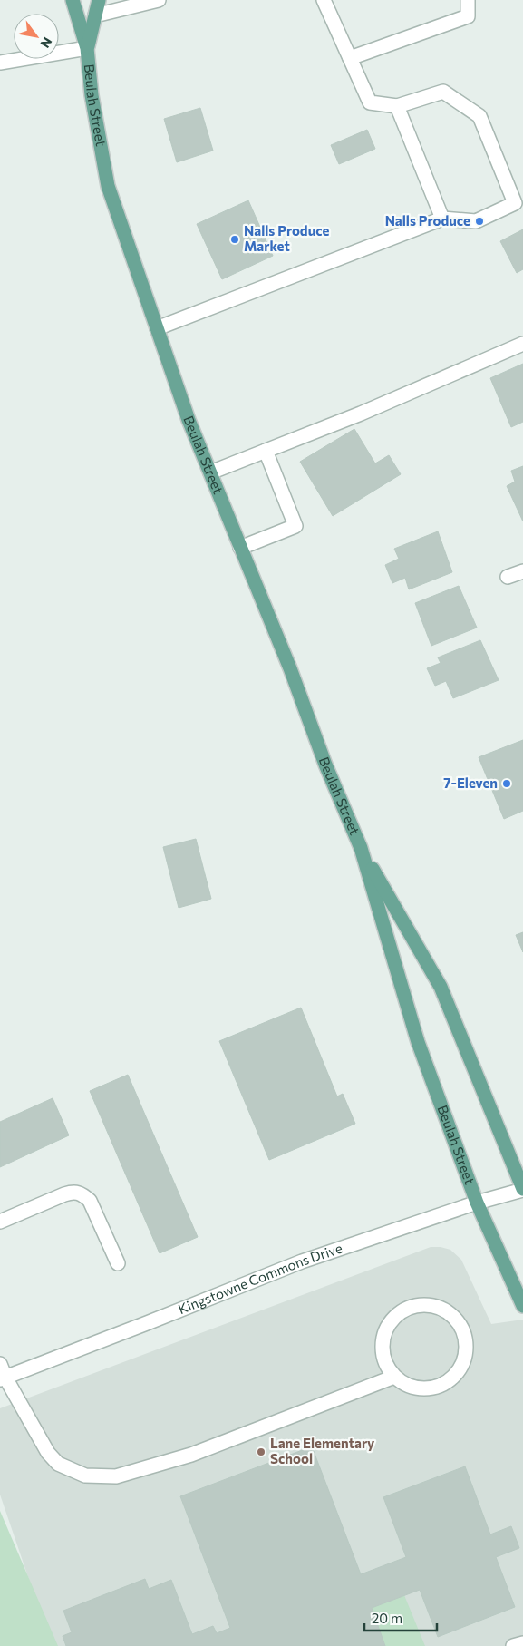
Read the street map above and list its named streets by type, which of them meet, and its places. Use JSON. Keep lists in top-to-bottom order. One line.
{"streets":{"main road":["Beulah Street"],"street":["Kingstowne Commons Drive"]},"crossings":[["Beulah Street","Kingstowne Commons Drive"]],"places":["Nalls Produce","Nalls Produce Market","7-Eleven","Lane Elementary School"],"scale_bar":"20 m","north":"bottom right"}
